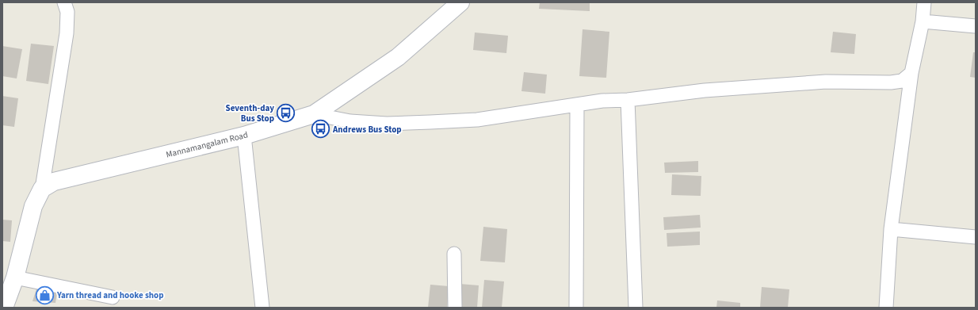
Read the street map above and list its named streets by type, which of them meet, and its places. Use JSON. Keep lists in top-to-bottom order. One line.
{"streets":{"main road":["Mannamangalam Road"]},"places":{"bus stop":["Seventh-day Bus Stop","Andrews Bus Stop"],"shop":["Yarn thread and hooke shop"]}}
